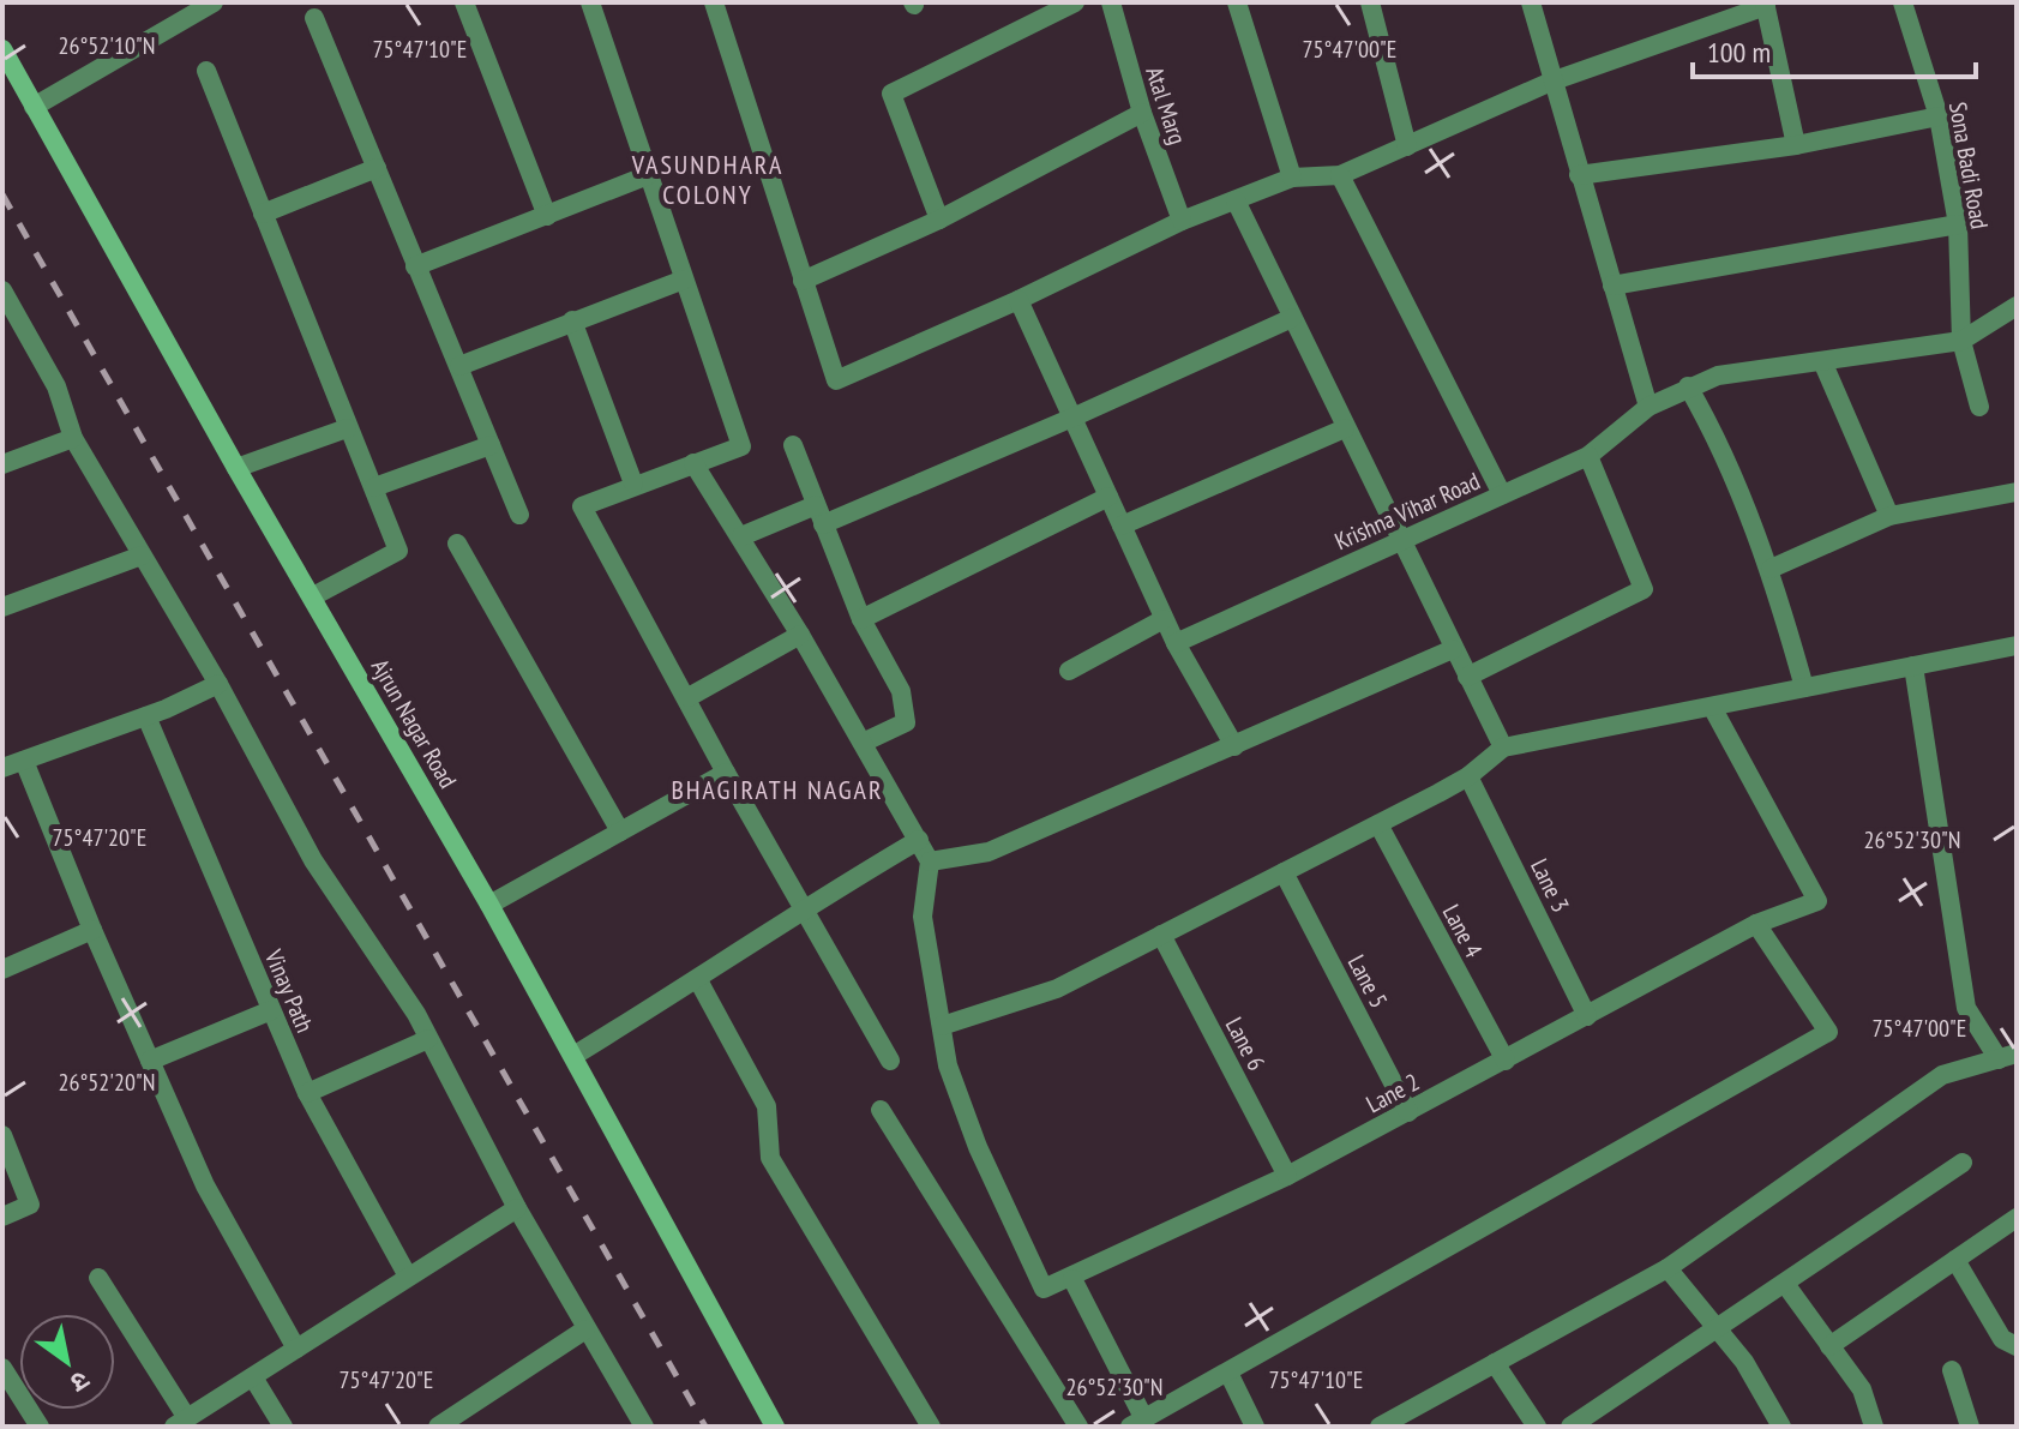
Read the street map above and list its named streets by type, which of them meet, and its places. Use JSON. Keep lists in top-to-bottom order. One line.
{"streets":{"street":["Atal Marg","Sona Badi Road","Krishna Vihar Road","Ajrun Nagar Road","Lane 3","Lane 4","Lane 5","Vinay Path","Lane 6","Lane 2"]},"crossings":[["Sona Badi Road","Krishna Vihar Road"],["Lane 3","Lane 2"],["Lane 4","Lane 2"],["Lane 5","Lane 2"],["Lane 6","Lane 2"]],"districts":["VASUNDHARA COLONY","BHAGIRATH NAGAR"],"scale_bar":"100 m","north":"bottom right","coordinates":["26°52'10\"N","75°47'10\"E","75°47'00\"E","75°47'20\"E","26°52'30\"N","26°52'20\"N"]}
